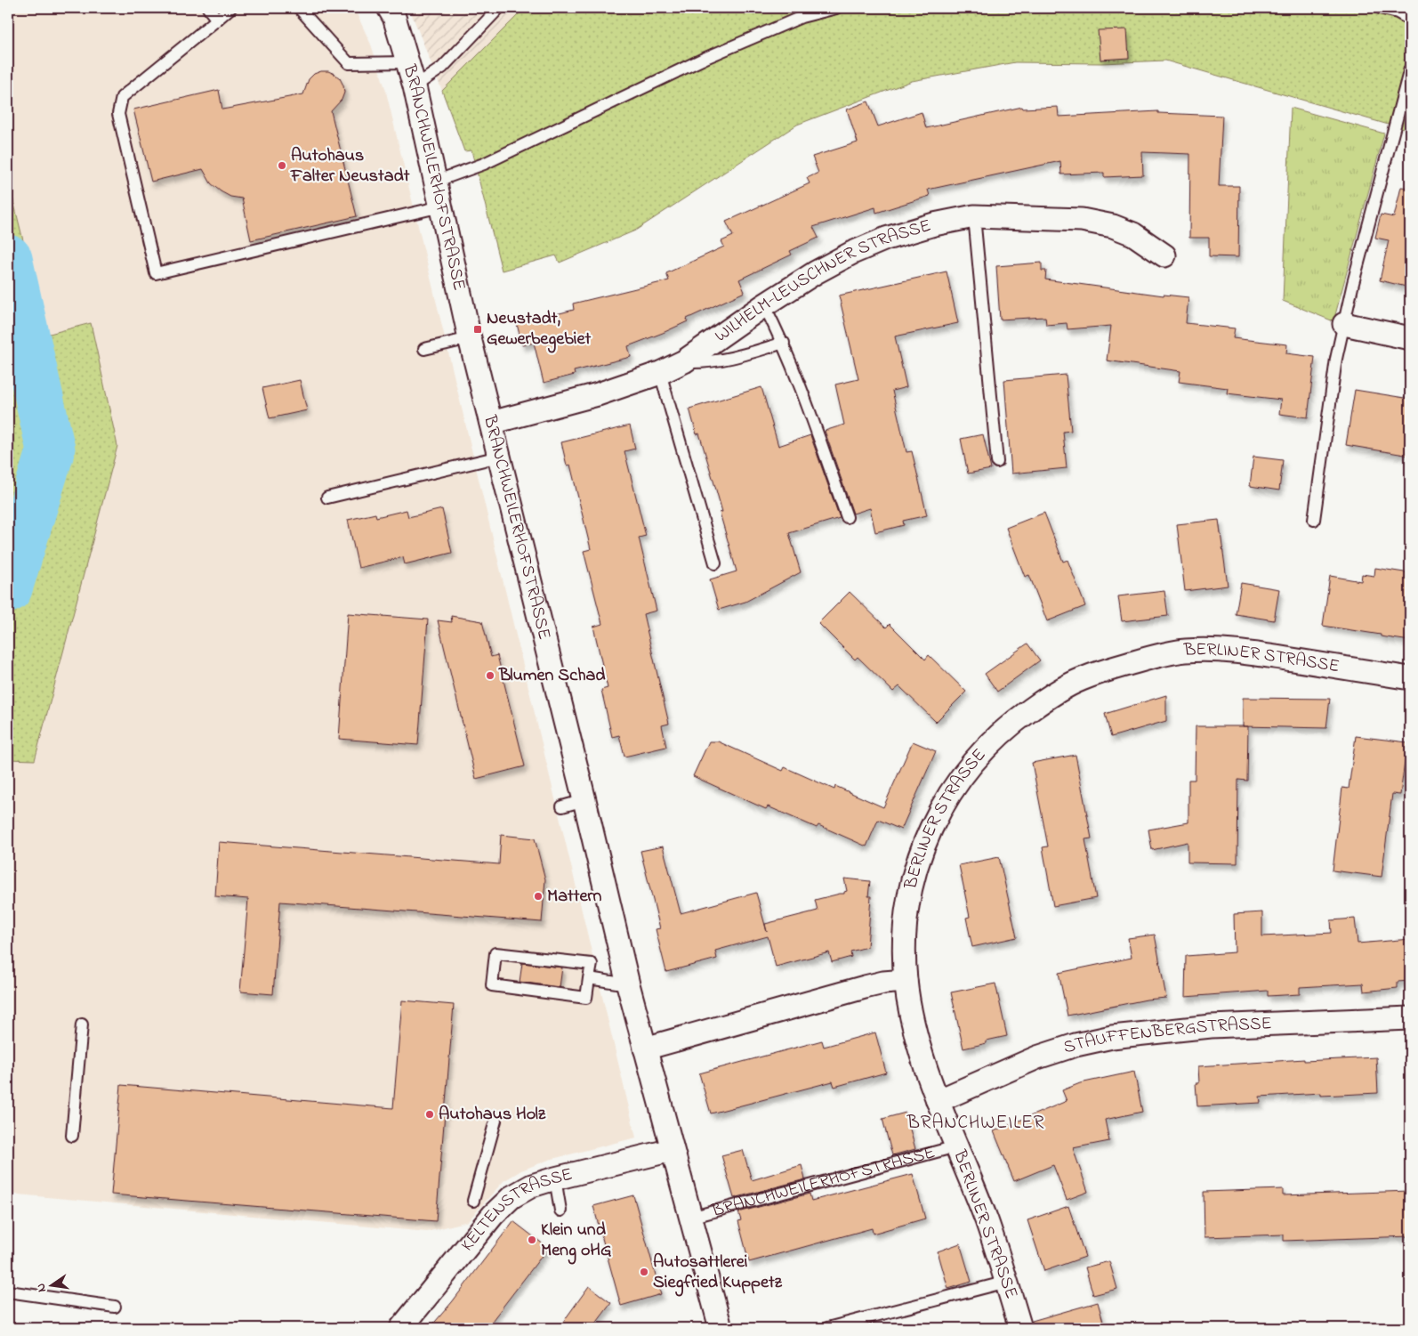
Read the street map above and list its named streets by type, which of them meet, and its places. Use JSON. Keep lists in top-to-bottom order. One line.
{"streets":{"street":["BRANCHWEILERHOFSTRASSE","WILHELM-LEUSCHNER STRASSE","BERLINER STRASSE","STAUFFENBERGSTRASSE","KELTENSTRASSE"]},"crossings":[["BRANCHWEILERHOFSTRASSE","WILHELM-LEUSCHNER STRASSE"],["BRANCHWEILERHOFSTRASSE","BERLINER STRASSE"],["BRANCHWEILERHOFSTRASSE","KELTENSTRASSE"],["BERLINER STRASSE","STAUFFENBERGSTRASSE"]],"districts":["BRANCHWEILER"],"places":{"other":["Autohaus Falter Neustadt","Blumen Schad","Mattern","Autohaus Holz","Klein und Meng oHG","Autosattlerei Siegfried Kuppetz"],"transit":["Neustadt, Gewerbegebiet"]},"north":"left"}
